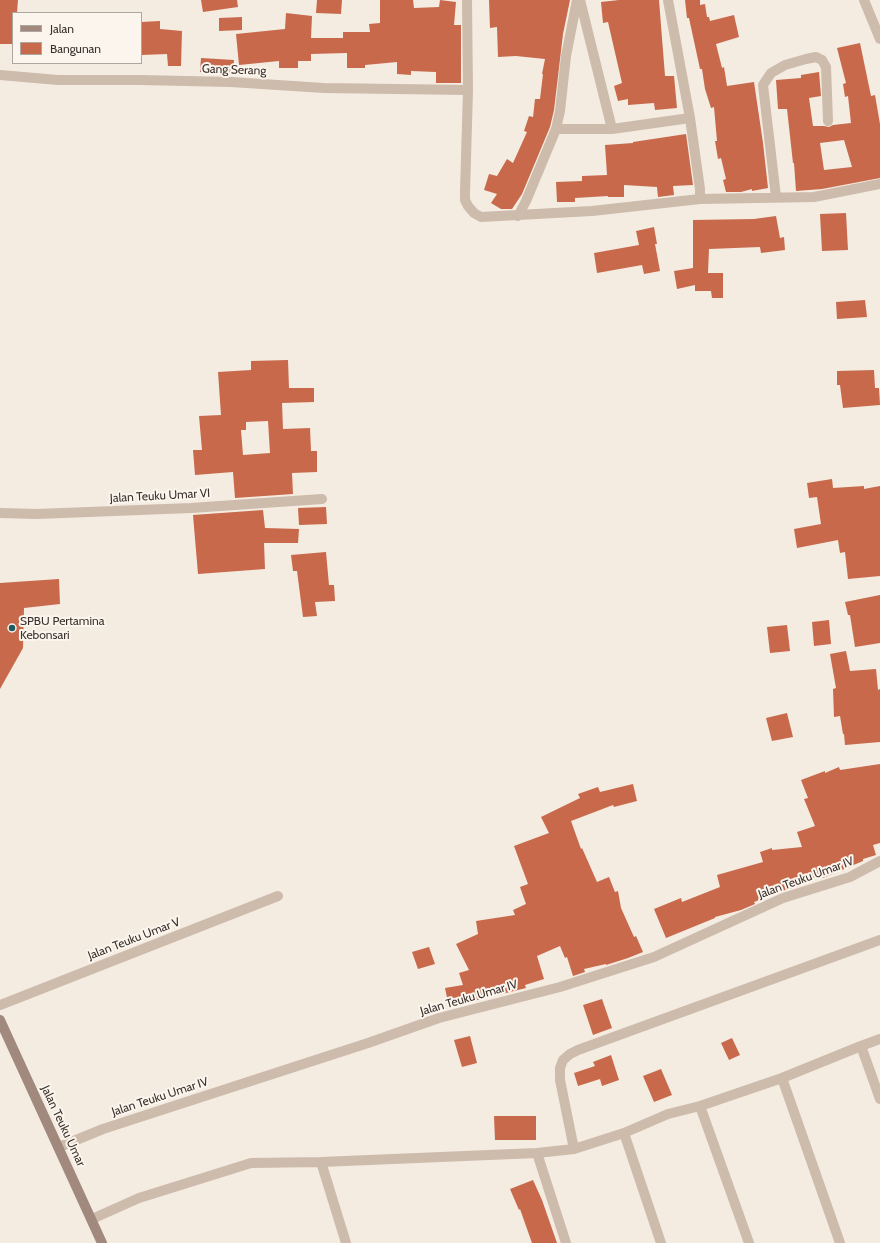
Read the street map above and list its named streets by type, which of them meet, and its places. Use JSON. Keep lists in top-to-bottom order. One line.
{"streets":{"street":["Gang Serang","Jalan Teuku Umar VI","Jalan Teuku Umar IV","Jalan Teuku Umar V","Jalan Teuku Umar"]},"crossings":[["Jalan Teuku Umar IV","Jalan Teuku Umar"]],"places":["SPBU Pertamina Kebonsari"],"legend":["Jalan","Bangunan"]}
